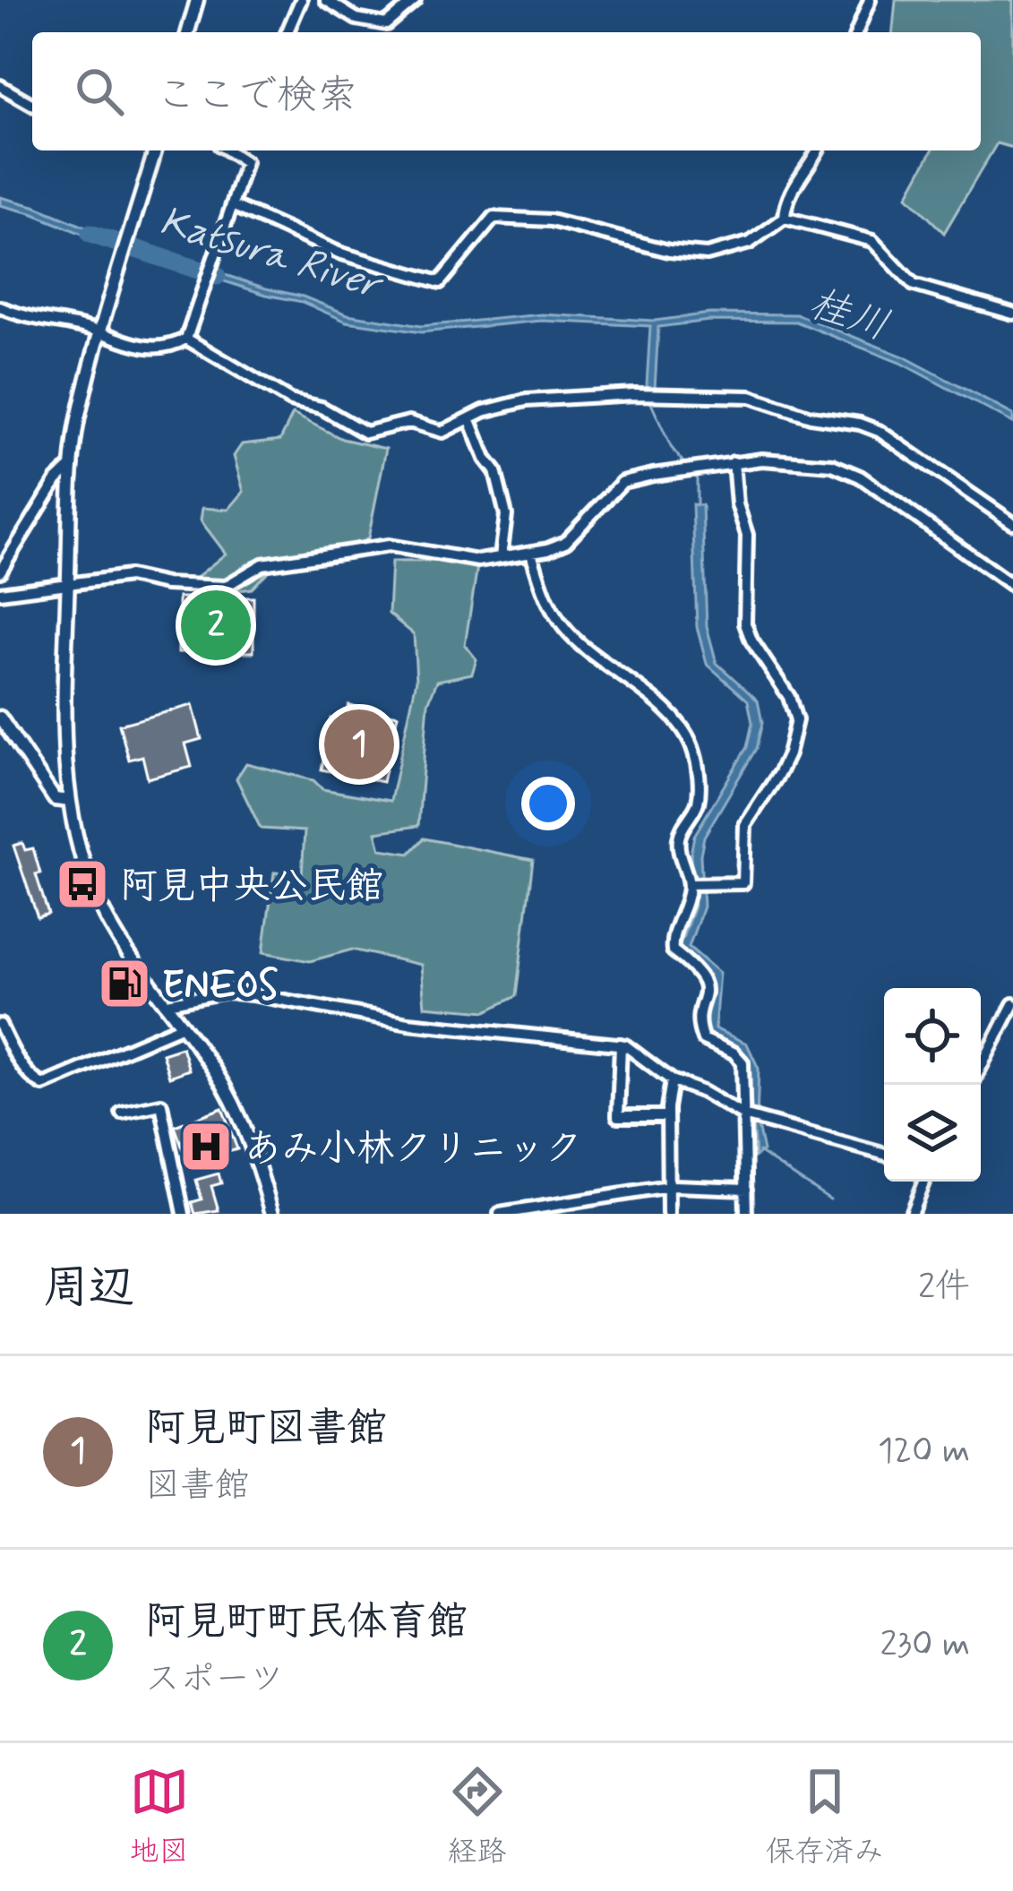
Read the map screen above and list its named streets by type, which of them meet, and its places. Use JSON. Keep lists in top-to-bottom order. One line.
{"water":["Katsura River","桂川"],"places":{"bus stop":["阿見中央公民館"],"fuel station":["ENEOS"],"hospital":["あみ小林クリニック"]},"page":{"search":"ここで検索","pins":["2","1"],"heading":["周辺","2件"],"list":[{"mark":"1","name":"阿見町図書館","note":"図書館","value":"120 m"},{"mark":"2","name":"阿見町町民体育館","note":"スポーツ","value":"230 m"}],"nav":["地図","経路","保存済み"]}}
